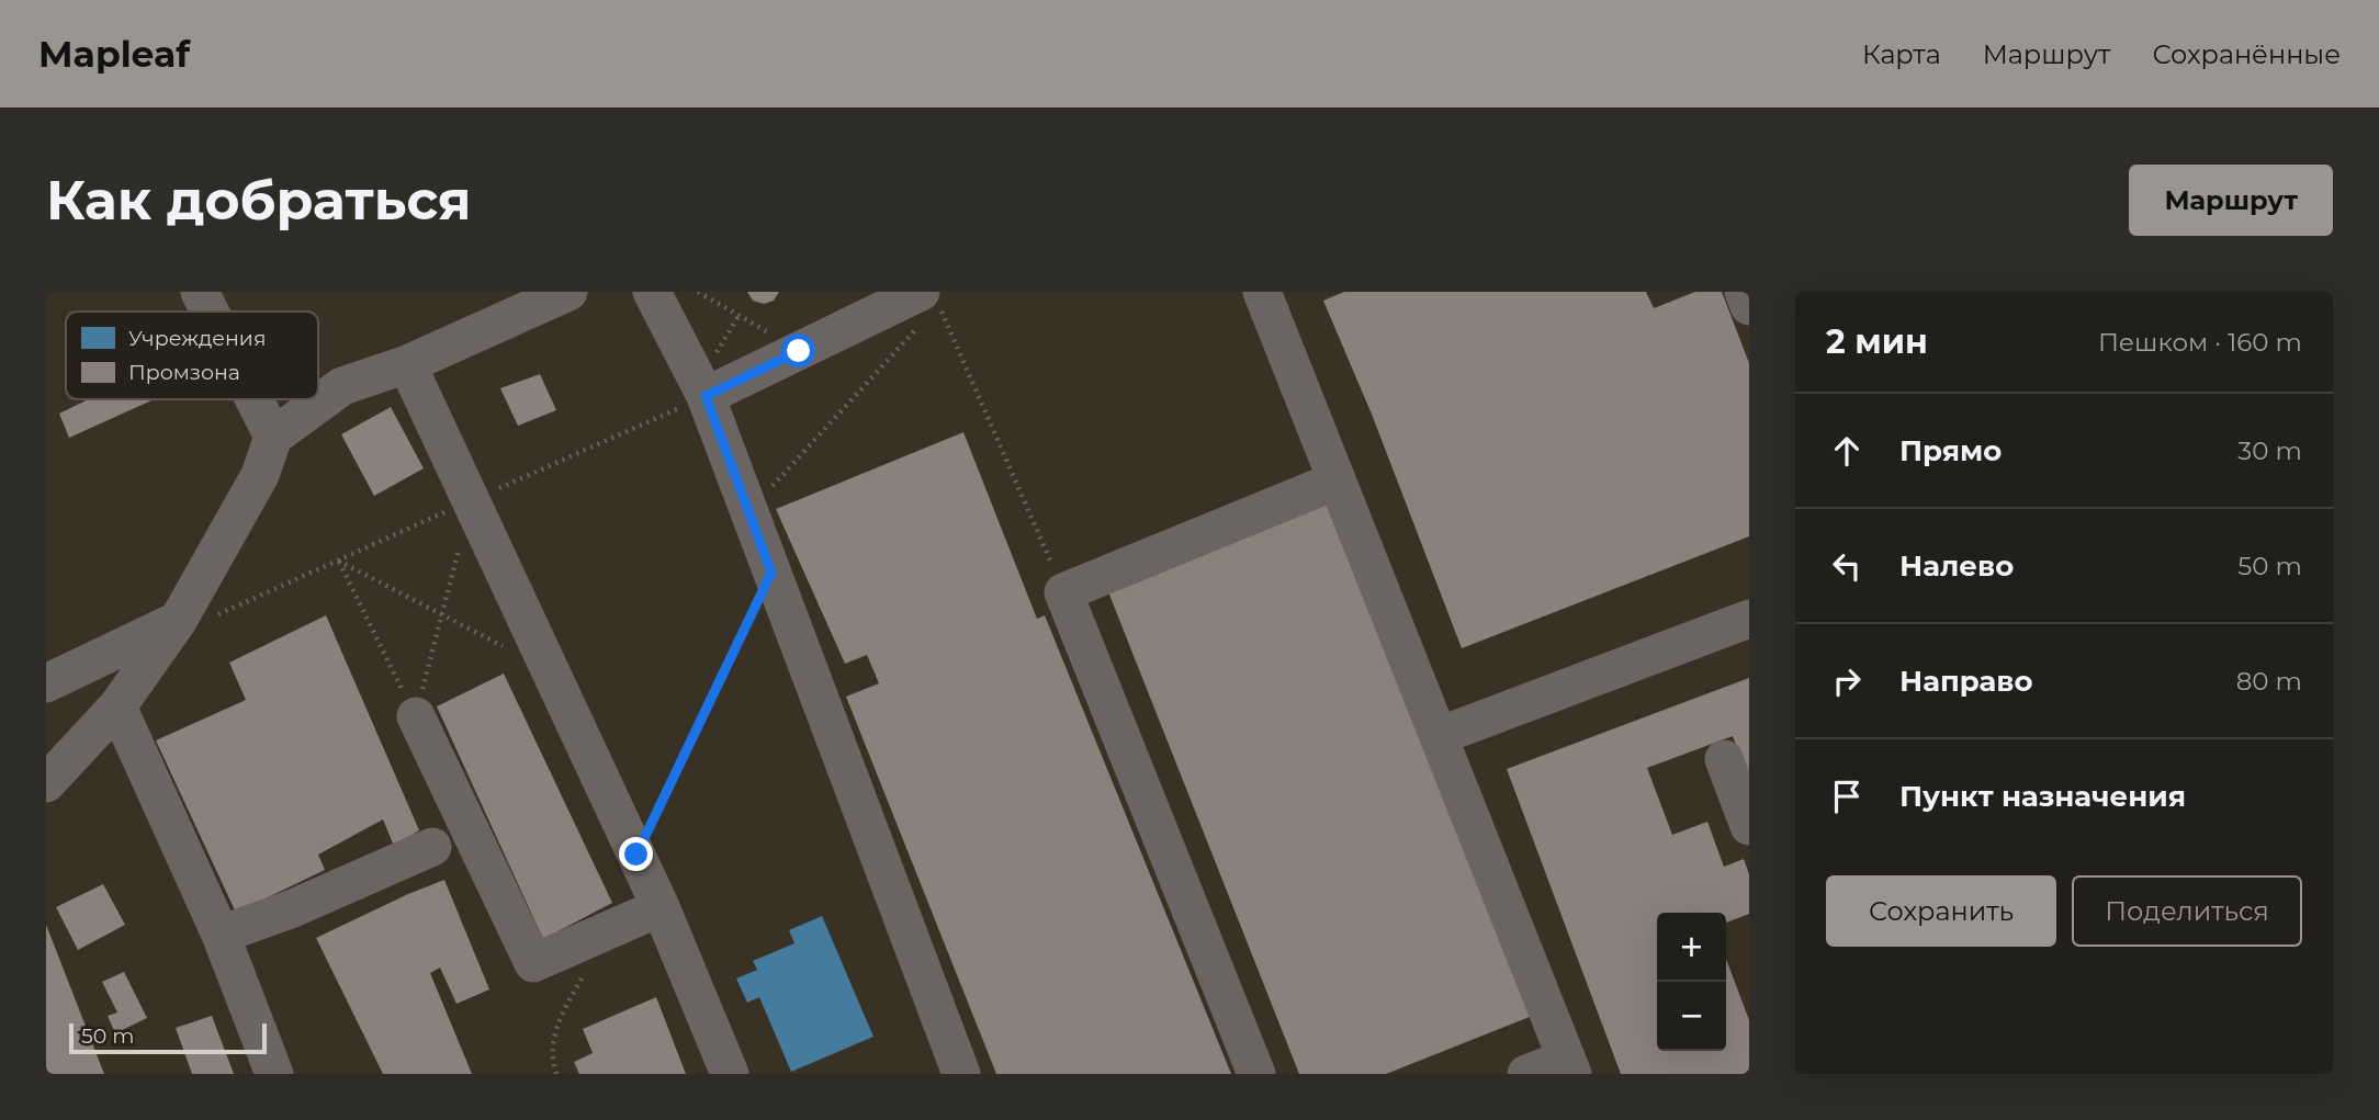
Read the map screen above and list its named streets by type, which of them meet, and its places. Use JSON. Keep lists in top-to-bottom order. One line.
{"legend":["Учреждения","Промзона"],"scale_bar":"50 m","page":{"header":"Mapleaf","nav":["Карта","Маршрут","Сохранённые"],"buttons":["Маршрут",["Сохранить","Поделиться"]],"title":"Как добраться","heading":["2 мин","Пешком · 160 m"],"list":[["Прямо","30 m"],["Налево","50 m"],["Направо","80 m"],"Пункт назначения"],"map_buttons":["+","−"],"scale":"50 m"}}
